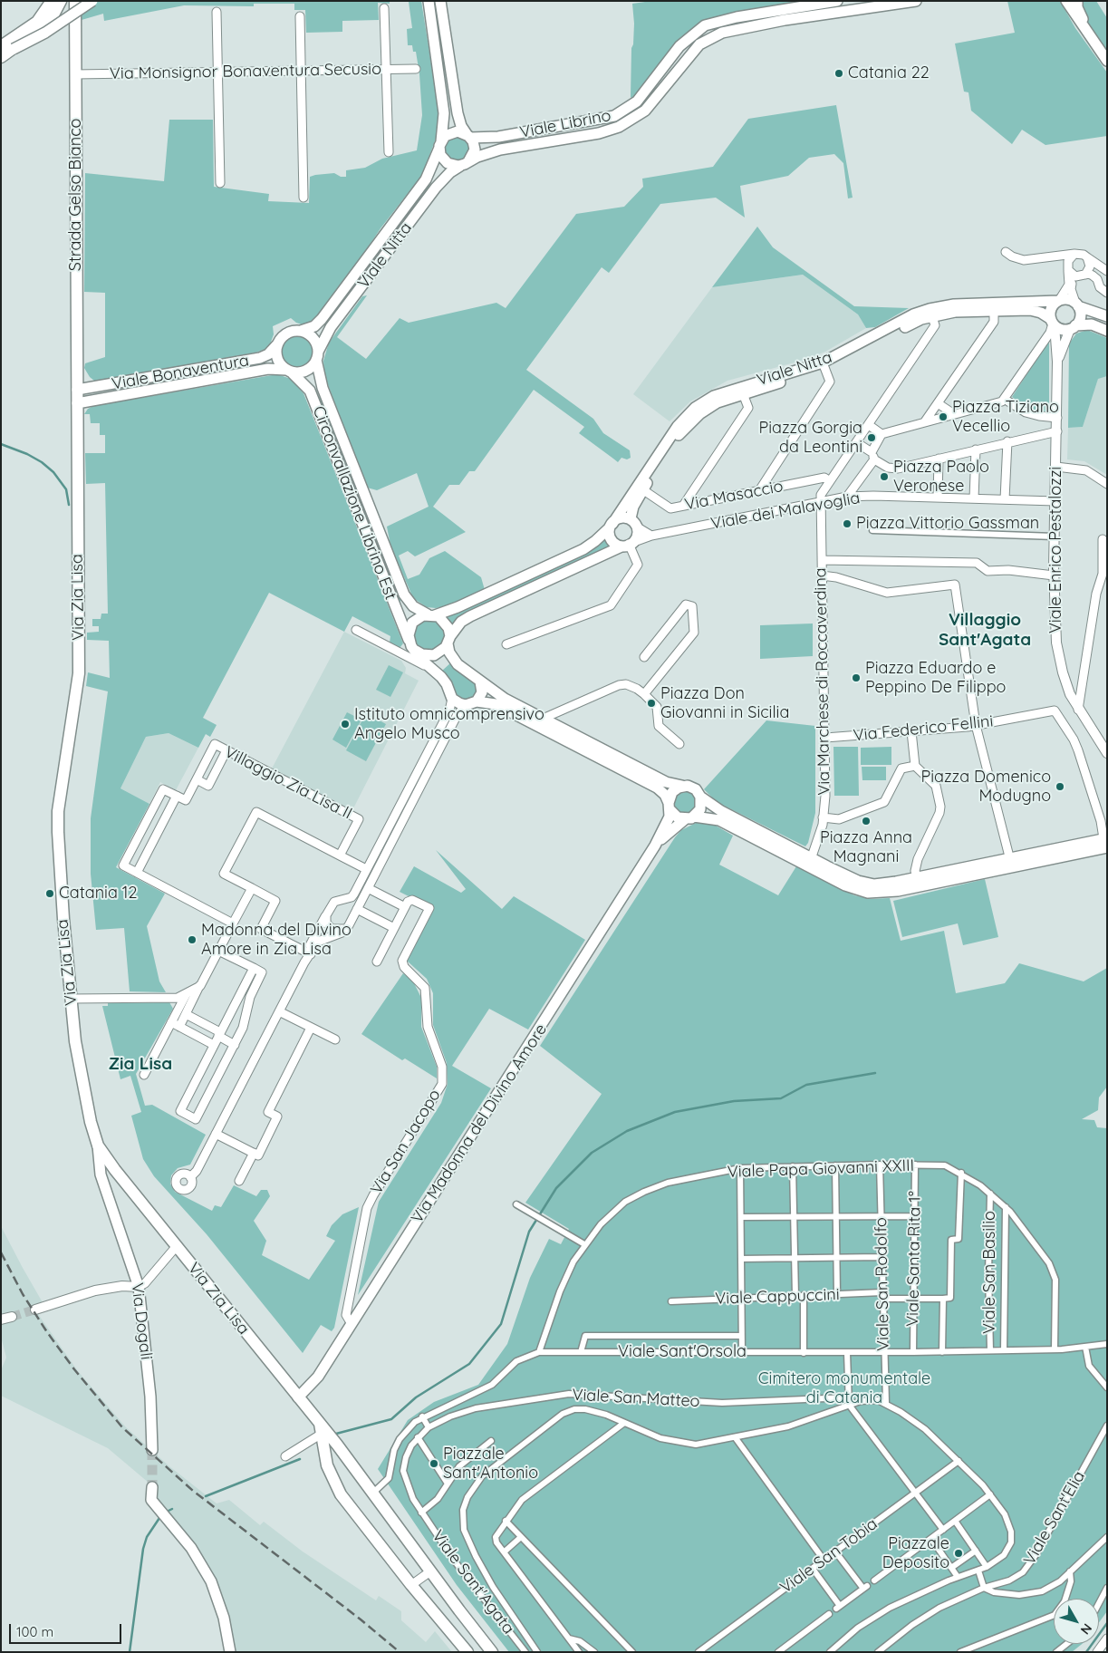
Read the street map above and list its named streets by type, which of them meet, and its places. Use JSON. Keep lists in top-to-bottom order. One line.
{"streets":{"main road":["Viale Librino","Strada Gelso Bianco","Viale Nitta","Viale Bonaventura","Circonvallazione Librino Est","Via Zia Lisa","Via Madonna del Divino Amore","Via Dogali"],"street":["Via Monsignor Bonaventura Secusio","Via Masaccio","Viale dei Malavoglia","Viale Enrico Pestalozzi","Via Marchese di Roccaverdina","Via Federico Fellini","Villaggio Zia Lisa II","Via San Jacopo","Viale Papa Giovanni XXIII","Viale Santa Rita 1°","Viale San Basilio","Viale San Rodolfo","Viale Cappuccini","Viale Sant'Orsola","Viale San Matteo","Viale Sant'Elia","Viale San Tobia","Viale Sant'Agata"]},"crossings":[["Via Monsignor Bonaventura Secusio","Strada Gelso Bianco"],["Viale Librino","Viale Nitta"],["Strada Gelso Bianco","Viale Bonaventura"],["Strada Gelso Bianco","Via Zia Lisa"],["Viale Nitta","Viale Bonaventura"],["Viale Nitta","Circonvallazione Librino Est"],["Viale Nitta","Viale dei Malavoglia"],["Viale Nitta","Viale Enrico Pestalozzi"],["Viale Bonaventura","Circonvallazione Librino Est"],["Viale dei Malavoglia","Viale Enrico Pestalozzi"],["Viale dei Malavoglia","Via Marchese di Roccaverdina"],["Via Zia Lisa","Via Madonna del Divino Amore"],["Via Zia Lisa","Via Dogali"],["Via Zia Lisa","Viale Sant'Orsola"],["Via Marchese di Roccaverdina","Via Federico Fellini"],["Via Madonna del Divino Amore","Via San Jacopo"],["Viale Papa Giovanni XXIII","Viale Santa Rita 1°"],["Viale Papa Giovanni XXIII","Viale San Basilio"],["Viale Papa Giovanni XXIII","Viale San Rodolfo"],["Viale Papa Giovanni XXIII","Viale Sant'Orsola"],["Viale Santa Rita 1°","Viale Sant'Orsola"],["Viale San Basilio","Viale Sant'Orsola"],["Viale San Rodolfo","Viale Cappuccini"],["Viale San Rodolfo","Viale Sant'Orsola"],["Viale San Matteo","Viale Sant'Agata"]],"districts":["Villaggio Sant'Agata","Zia Lisa"],"parks":["Cimitero monumentale di Catania"],"places":["Catania 22","Piazza Tiziano Vecellio","Piazza Gorgia da Leontini","Piazza Paolo Veronese","Piazza Vittorio Gassman","Piazza Eduardo e Peppino De Filippo","Piazza Don Giovanni in Sicilia","Istituto omnicomprensivo Angelo Musco","Piazza Domenico Modugno","Piazza Anna Magnani","Catania 12","Madonna del Divino Amore in Zia Lisa","Piazzale Sant'Antonio","Piazzale Deposito"],"scale_bar":"100 m","north":"bottom right"}
